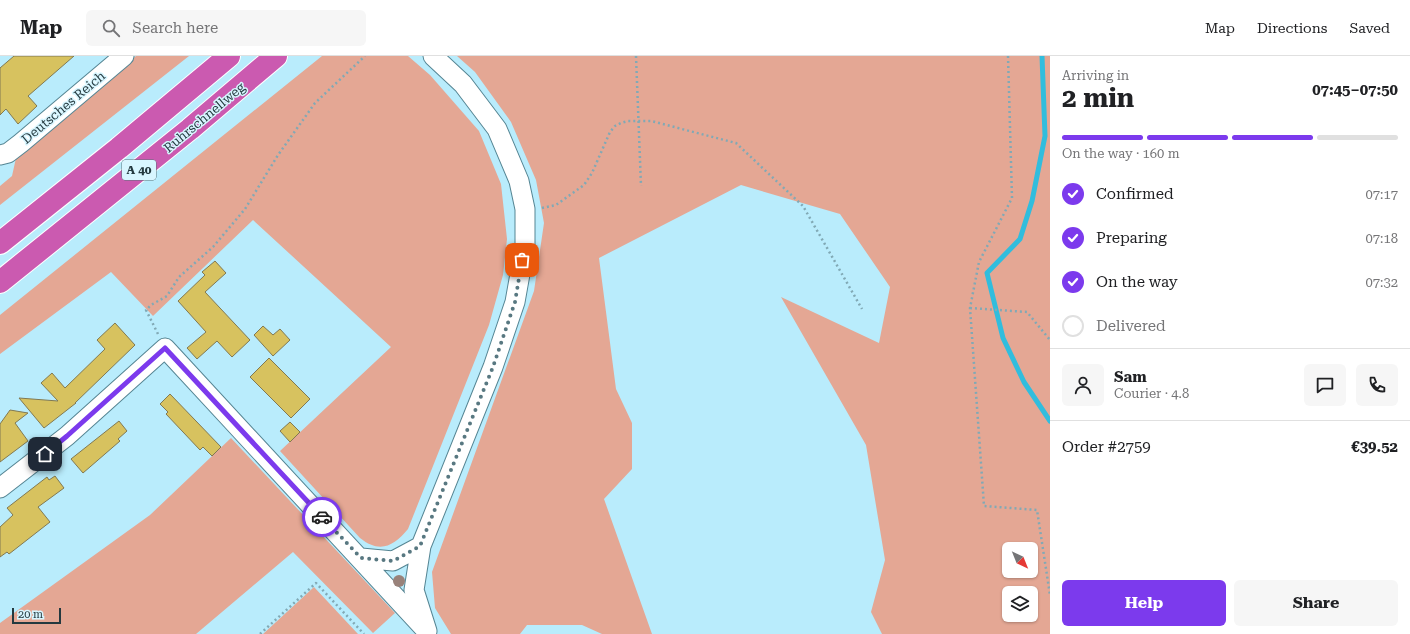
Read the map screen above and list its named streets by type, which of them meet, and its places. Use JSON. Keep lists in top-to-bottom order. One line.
{"streets":{"highway":["Ruhrschnellweg","A 40"],"street":["Deutsches Reich"]},"scale_bar":"20 m","north":"bottom right","page":{"header":"Map","search":"Search here","nav":["Map","Directions","Saved"],"heading":["2 min","Arriving in","07:45–07:50"],"panel":["Sam","Courier · 4.8","Order #2759","€39.52"],"bar":"On the way · 160 m","list":[["Confirmed","07:17"],["Preparing","07:18"],["On the way","07:32"],"Delivered"],"buttons":["Help","Share"],"scale":"20 m"}}
